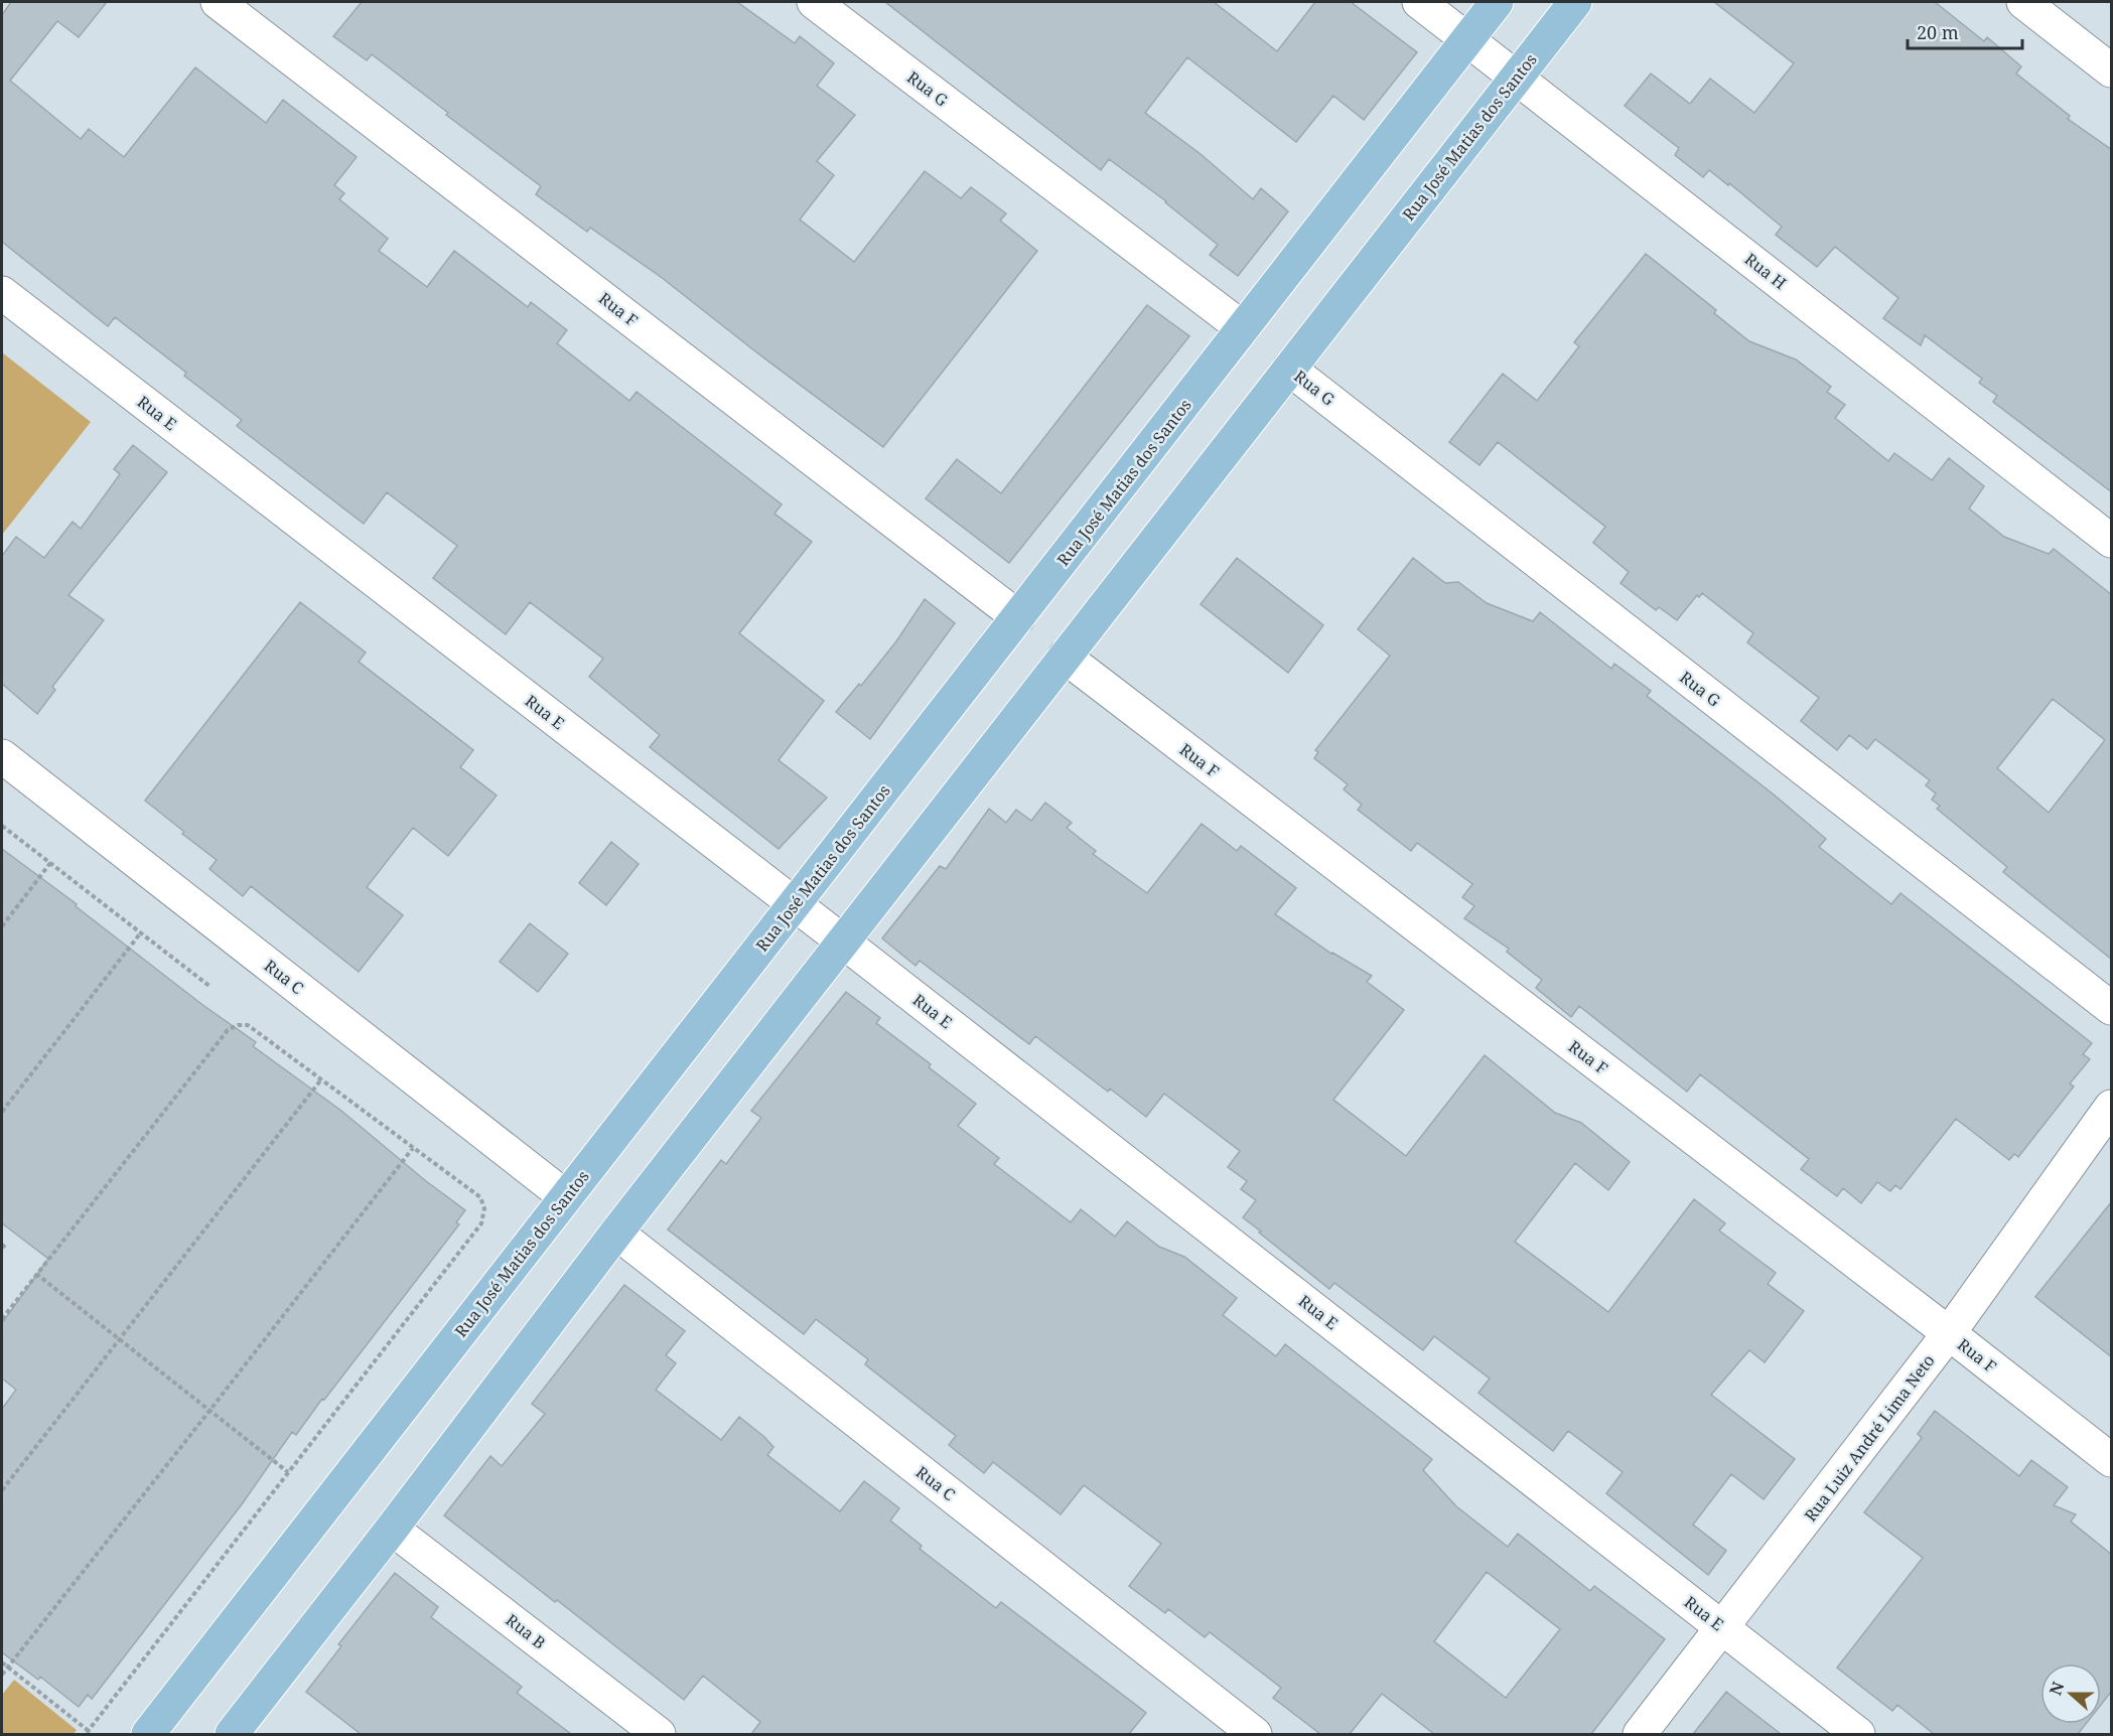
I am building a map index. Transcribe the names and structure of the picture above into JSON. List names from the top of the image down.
{
  "streets": {
    "main road": ["Rua José Matias dos Santos"],
    "street": [
      "Rua G",
      "Rua H",
      "Rua F",
      "Rua E",
      "Rua C",
      "Rua Luiz André Lima Neto",
      "Rua B"
    ]
  },
  "crossings": [
    ["Rua G", "Rua José Matias dos Santos"],
    ["Rua José Matias dos Santos", "Rua H"],
    ["Rua José Matias dos Santos", "Rua F"],
    ["Rua José Matias dos Santos", "Rua E"],
    ["Rua José Matias dos Santos", "Rua C"],
    ["Rua José Matias dos Santos", "Rua B"],
    ["Rua F", "Rua Luiz André Lima Neto"],
    ["Rua E", "Rua Luiz André Lima Neto"]
  ],
  "scale_bar": "20 m",
  "north": "left"
}
